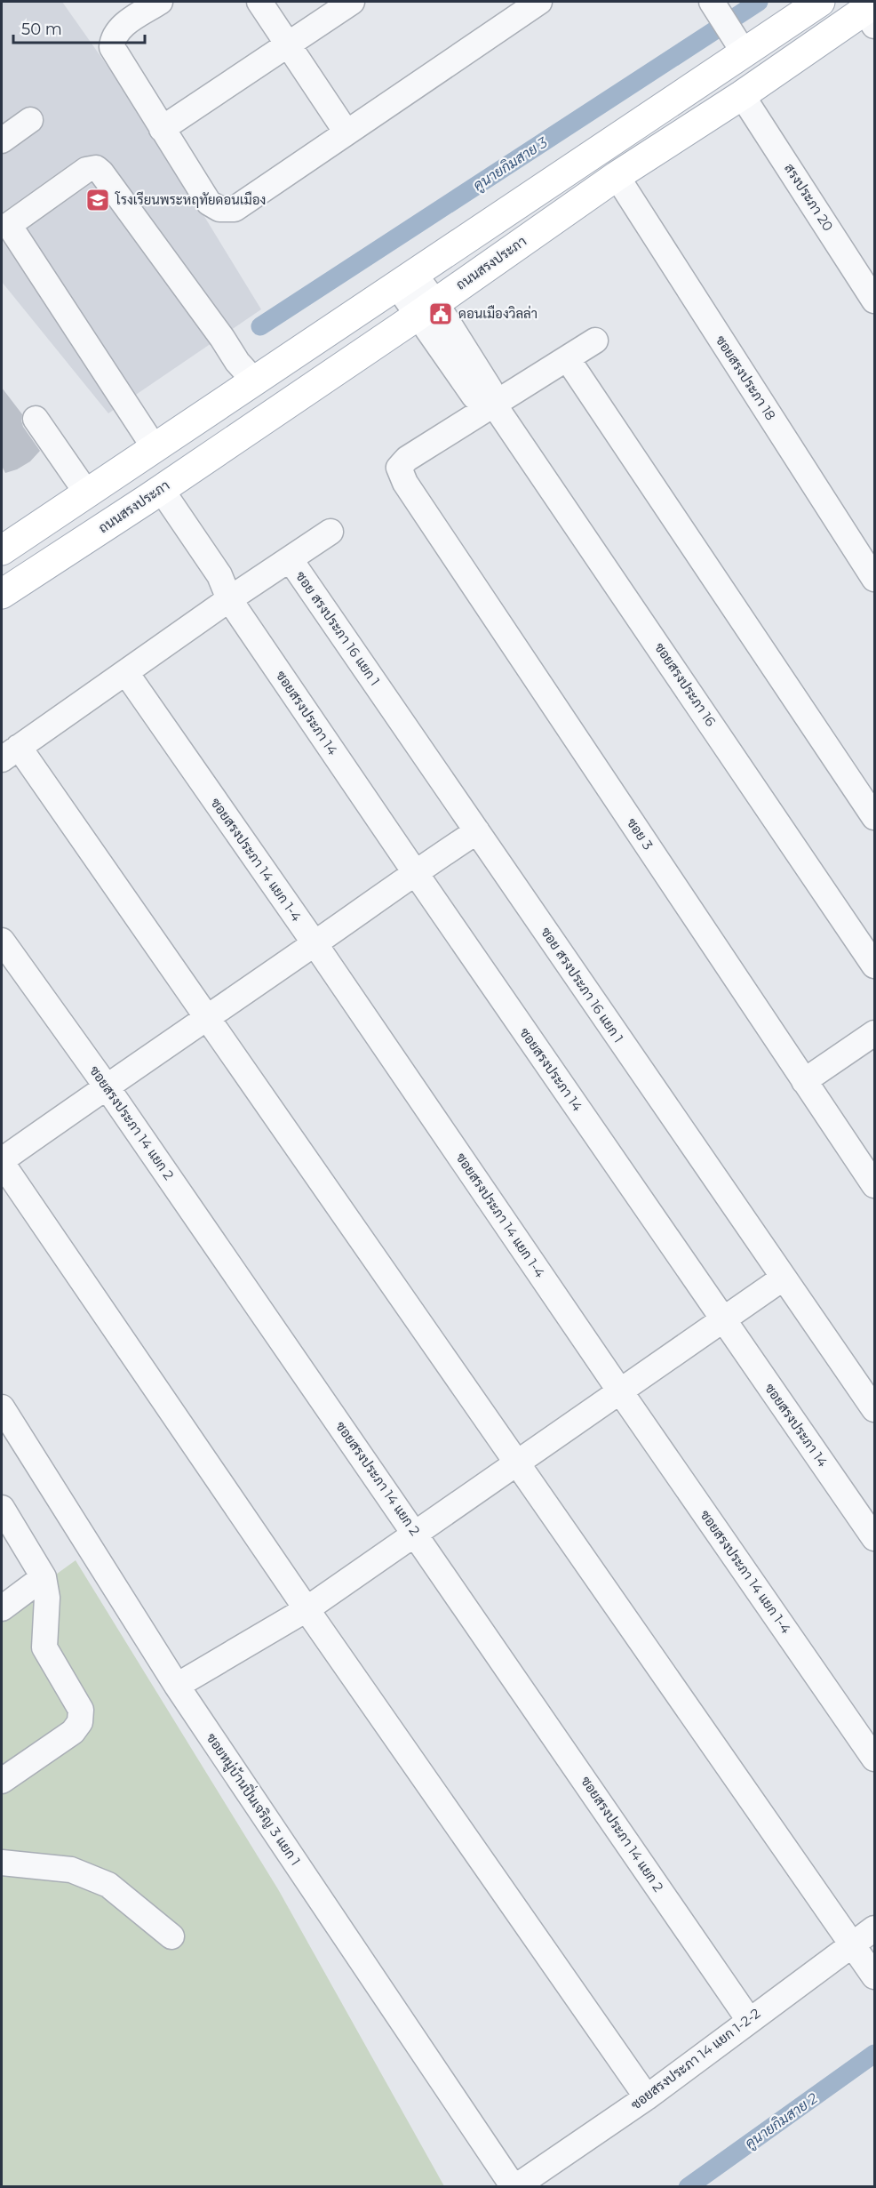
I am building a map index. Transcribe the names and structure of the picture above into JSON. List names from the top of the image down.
{
  "streets": {
    "main road": ["ถนนสรงประภา"],
    "street": [
      "สรงประภา 20",
      "ซอยสรงประภา 18",
      "ซอย สรงประภา 16 แยก 1",
      "ซอยสรงประภา 16",
      "ซอยสรงประภา 14",
      "ซอย 3",
      "ซอยสรงประภา 14 แยก 1-4",
      "ซอยสรงประภา 14 แยก 2",
      "ซอยหมู่บ้านปิ่นเจริญ 3 แยก 1",
      "ซอยสรงประภา 14 แยก 1-2-2"
    ]
  },
  "crossings": [
    ["สรงประภา 20", "ถนนสรงประภา"],
    ["ถนนสรงประภา", "ซอยสรงประภา 18"],
    ["ถนนสรงประภา", "ซอยสรงประภา 16"],
    ["ถนนสรงประภา", "ซอยสรงประภา 14"],
    ["ซอยสรงประภา 16", "ซอย 3"],
    ["ซอยสรงประภา 14 แยก 2", "ซอยสรงประภา 14 แยก 1-2-2"],
    ["ซอยหมู่บ้านปิ่นเจริญ 3 แยก 1", "ซอยสรงประภา 14 แยก 1-2-2"]
  ],
  "water": ["คูนายกิมสาย 3", "คูนายกิมสาย 2"],
  "places": {
    "school or university": ["โรงเรียนพระหฤทัยดอนเมือง"],
    "public building": ["ดอนเมืองวิลล่า"]
  },
  "scale_bar": "50 m"
}
